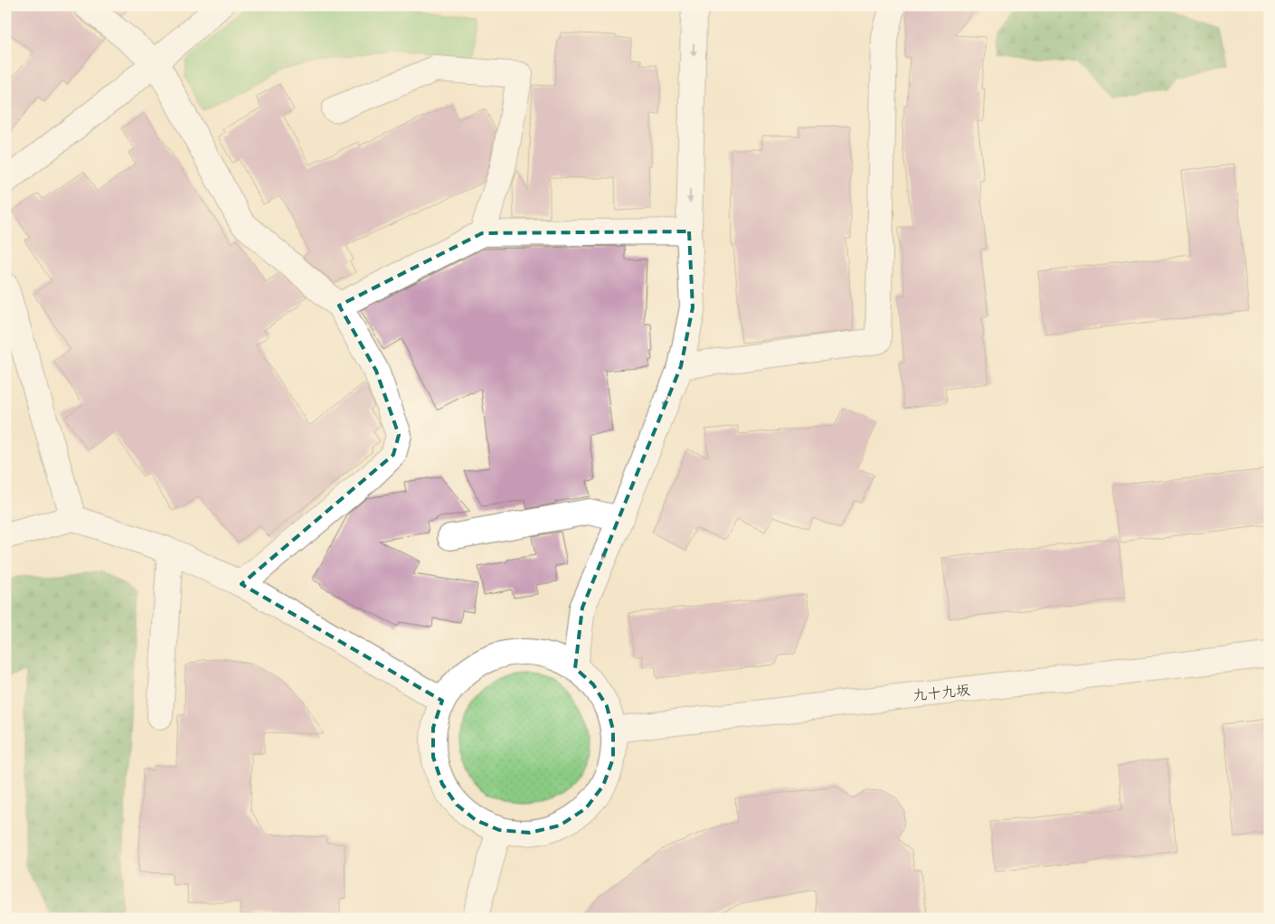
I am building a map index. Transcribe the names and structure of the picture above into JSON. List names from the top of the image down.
{
  "streets": {
    "street": ["九十九坂"]
  }
}
